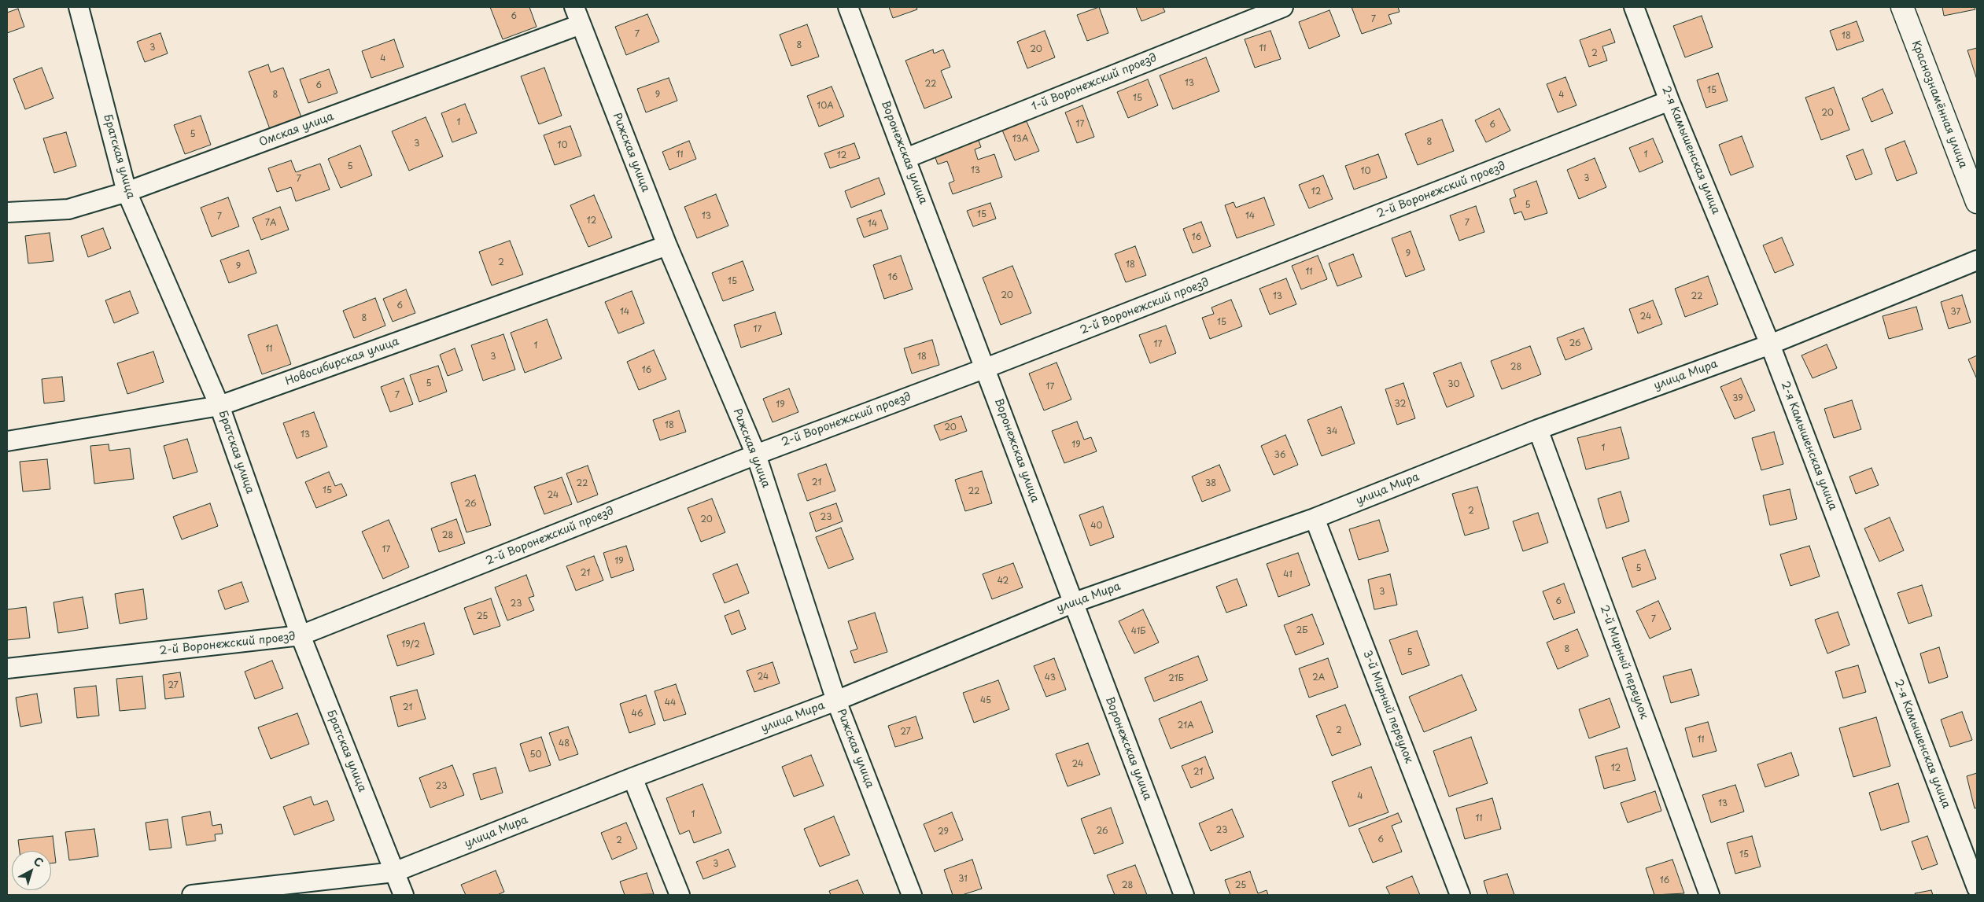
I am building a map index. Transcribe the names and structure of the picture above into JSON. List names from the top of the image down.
{
  "streets": {
    "street": [
      "1-й Воронежский проезд",
      "Краснознамённая улица",
      "Омская улица",
      "2-я Камышенская улица",
      "Рижская улица",
      "Воронежская улица",
      "Братская улица",
      "2-й Воронежский проезд",
      "Новосибирская улица",
      "улица Мира",
      "2-й Мирный переулок",
      "3-й Мирный переулок"
    ]
  },
  "crossings": [
    ["1-й Воронежский проезд", "Воронежская улица"],
    ["Омская улица", "Рижская улица"],
    ["Омская улица", "Братская улица"],
    ["2-я Камышенская улица", "2-й Воронежский проезд"],
    ["2-я Камышенская улица", "улица Мира"],
    ["Рижская улица", "2-й Воронежский проезд"],
    ["Рижская улица", "Новосибирская улица"],
    ["Рижская улица", "улица Мира"],
    ["Воронежская улица", "2-й Воронежский проезд"],
    ["Воронежская улица", "улица Мира"],
    ["Братская улица", "2-й Воронежский проезд"],
    ["Братская улица", "Новосибирская улица"],
    ["Братская улица", "улица Мира"],
    ["улица Мира", "2-й Мирный переулок"],
    ["улица Мира", "3-й Мирный переулок"]
  ],
  "house_numbers": [
    "6",
    "7",
    "7",
    "18",
    "8",
    "3",
    "11",
    "20",
    "2",
    "4",
    "13",
    "22",
    "6",
    "15",
    "8",
    "9",
    "4",
    "15",
    "10А",
    "20",
    "1",
    "17",
    "6",
    "5",
    "13А",
    "8",
    "3",
    "10",
    "11",
    "1",
    "12",
    "5",
    "13",
    "10",
    "3",
    "7",
    "12",
    "5",
    "15",
    "13",
    "14",
    "7",
    "12",
    "7А",
    "7",
    "14",
    "16",
    "9",
    "2",
    "18",
    "9",
    "11",
    "16",
    "15",
    "20",
    "13",
    "22",
    "6",
    "14",
    "37",
    "24",
    "8",
    "15",
    "17",
    "26",
    "17",
    "1",
    "11",
    "3",
    "18",
    "28",
    "16",
    "5",
    "30",
    "17",
    "7",
    "39",
    "32",
    "19",
    "18",
    "20",
    "34",
    "13",
    "19",
    "1",
    "36",
    "21",
    "22",
    "38",
    "15",
    "22",
    "24",
    "26",
    "2",
    "23",
    "20",
    "40",
    "28",
    "17",
    "19",
    "5",
    "21",
    "41",
    "42",
    "3",
    "6",
    "23",
    "25",
    "7",
    "2Б",
    "41Б",
    "19/2",
    "8",
    "5",
    "24",
    "43",
    "2А",
    "21Б",
    "27",
    "45",
    "44",
    "21",
    "46",
    "21А",
    "2",
    "27",
    "11",
    "48",
    "50",
    "24",
    "12",
    "21",
    "23",
    "4",
    "13",
    "1",
    "11",
    "23",
    "26",
    "29",
    "6",
    "2",
    "15",
    "3",
    "31",
    "16",
    "28",
    "25"
  ],
  "north": "top right"
}
